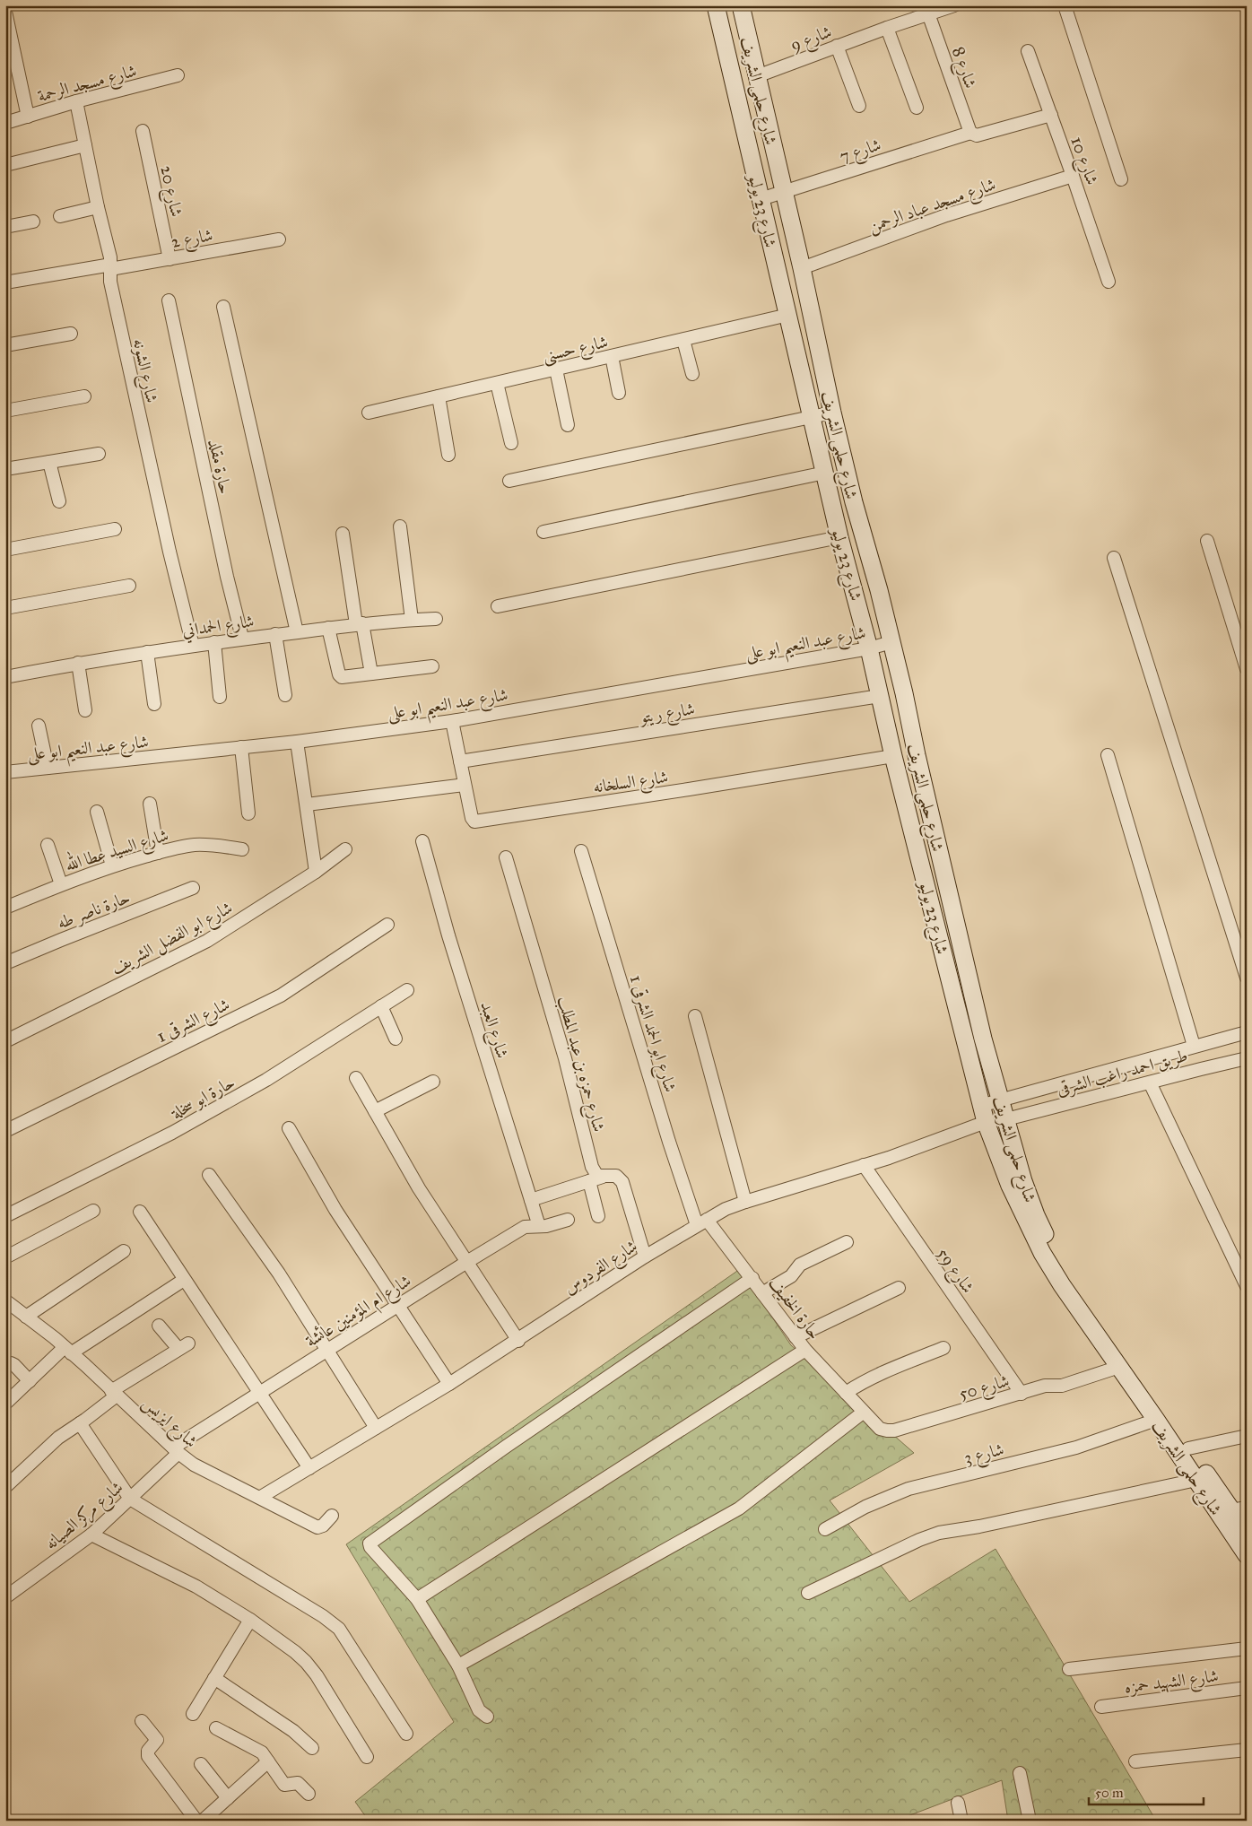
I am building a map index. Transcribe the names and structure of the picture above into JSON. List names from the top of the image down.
{
  "streets": {
    "street": [
      "شارع 9",
      "شارع 8",
      "شارع مسجد الرحمة",
      "شارع حلمى الشريف",
      "شارع 7",
      "شارع 10",
      "شارع 20",
      "شارع مسجد عباد الرحمن",
      "شارع 23 يوليو",
      "شارع 2",
      "شارع حسنى",
      "شارع الشونه",
      "حارة مقلد",
      "شارع الحمداني",
      "شارع عبد النعيم ابو على",
      "شارع ريتو",
      "شارع السلخانه",
      "شارع السيد عطا الله",
      "حارة ناصر طه",
      "شارع ابو الفضل الشريف",
      "شارع الشرقى 1",
      "شارع العبد",
      "شارع ابو الحمد الشرقى 1",
      "شارع حمزه بن عبد المطلب",
      "طريق احمد راغب الشرقى",
      "حارة ابو سخلة",
      "شارع الفردوس",
      "شارع 59",
      "حارة الخفيف",
      "شارع ام المؤمنين عائشة",
      "شارع 50",
      "شارع ايزيس",
      "شارع 3",
      "شارع مركز الصيانه",
      "شارع الشهيد حمزه"
    ]
  },
  "crossings": [
    ["شارع 9", "شارع 8"],
    ["شارع 9", "شارع حلمى الشريف"],
    ["شارع 8", "شارع 7"],
    ["شارع مسجد الرحمة", "شارع الشونه"],
    ["شارع حلمى الشريف", "شارع 7"],
    ["شارع حلمى الشريف", "شارع مسجد عباد الرحمن"],
    ["شارع حلمى الشريف", "شارع 23 يوليو"],
    ["شارع حلمى الشريف", "شارع عبد النعيم ابو على"],
    ["شارع حلمى الشريف", "طريق احمد راغب الشرقى"],
    ["شارع حلمى الشريف", "شارع الفردوس"],
    ["شارع حلمى الشريف", "شارع 50"],
    ["شارع حلمى الشريف", "شارع 3"],
    ["شارع 7", "شارع 10"],
    ["شارع 7", "شارع 23 يوليو"],
    ["شارع 10", "شارع مسجد عباد الرحمن"],
    ["شارع 20", "شارع 2"],
    ["شارع 23 يوليو", "شارع حسنى"],
    ["شارع 23 يوليو", "شارع عبد النعيم ابو على"],
    ["شارع 23 يوليو", "شارع ريتو"],
    ["شارع 23 يوليو", "شارع السلخانه"],
    ["شارع 23 يوليو", "شارع الفردوس"],
    ["شارع 2", "شارع الشونه"],
    ["شارع الشونه", "شارع الحمداني"],
    ["حارة مقلد", "شارع الحمداني"],
    ["شارع عبد النعيم ابو على", "شارع السلخانه"],
    ["شارع ريتو", "شارع السلخانه"],
    ["شارع العبد", "شارع ام المؤمنين عائشة"],
    ["شارع ابو الحمد الشرقى 1", "شارع الفردوس"],
    ["شارع ابو الحمد الشرقى 1", "حارة الخفيف"],
    ["شارع الفردوس", "شارع 59"],
    ["شارع الفردوس", "حارة الخفيف"],
    ["شارع الفردوس", "شارع ايزيس"],
    ["شارع 59", "شارع 50"],
    ["حارة الخفيف", "شارع 50"],
    ["شارع ام المؤمنين عائشة", "شارع ايزيس"],
    ["شارع ام المؤمنين عائشة", "شارع مركز الصيانه"],
    ["شارع ايزيس", "شارع مركز الصيانه"]
  ],
  "scale_bar": "50 m"
}
